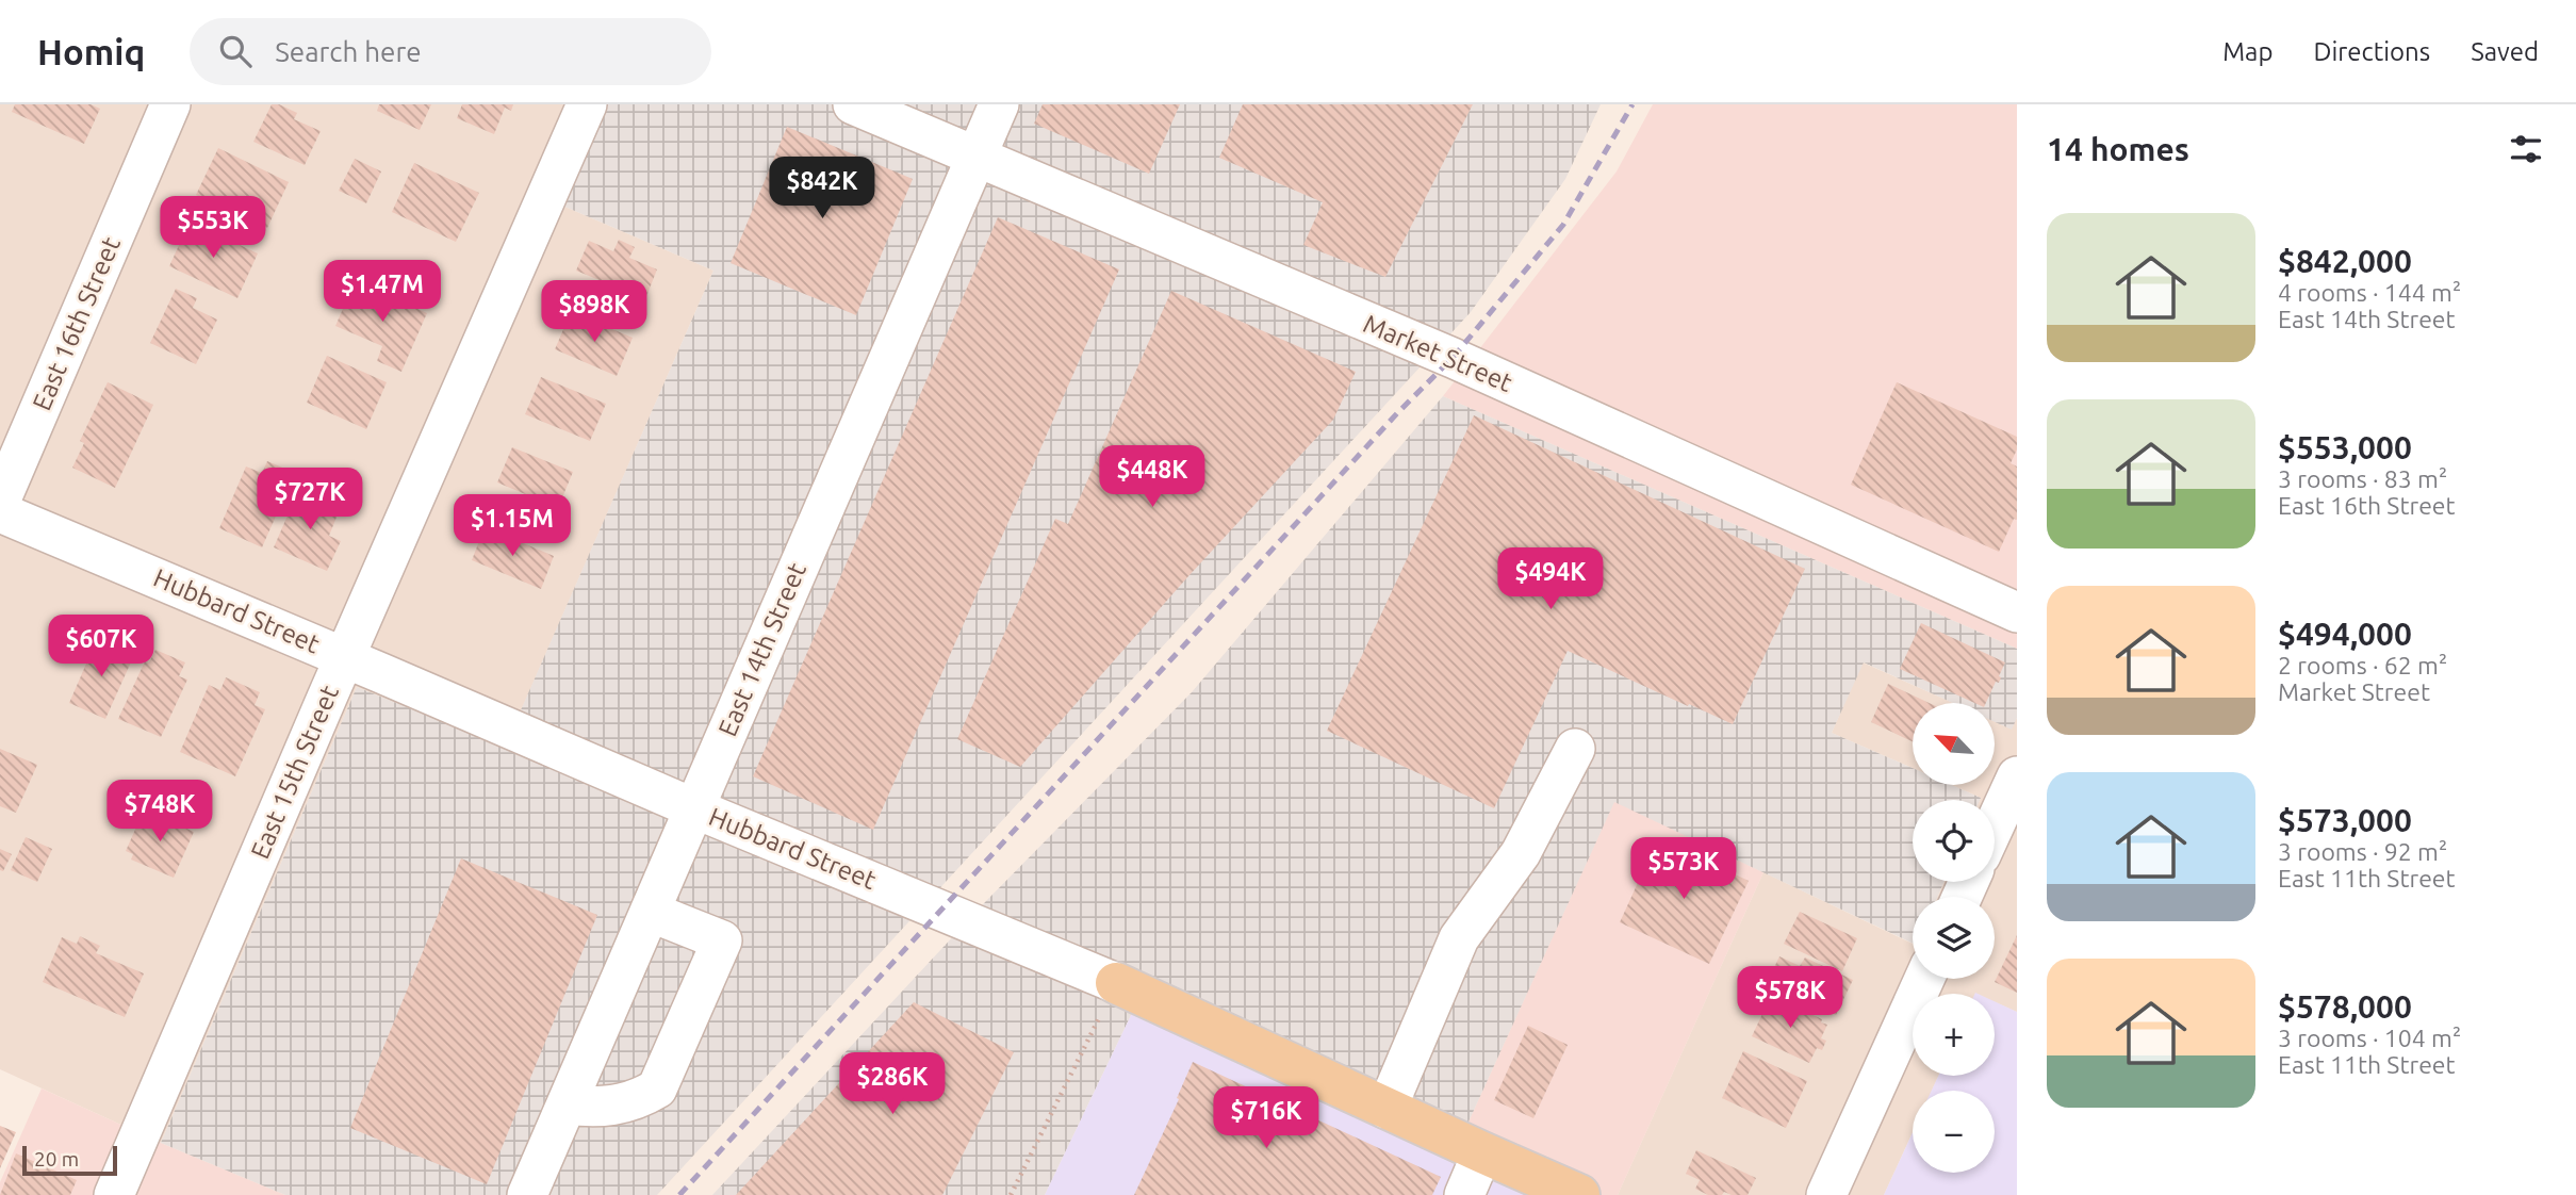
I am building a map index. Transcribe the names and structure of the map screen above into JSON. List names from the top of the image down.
{
  "streets": {
    "main road": ["Hubbard Street"],
    "street": [
      "East 16th Street",
      "Market Street",
      "East 14th Street",
      "East 15th Street"
    ]
  },
  "crossings": [
    ["Market Street", "East 14th Street"],
    ["Hubbard Street", "East 14th Street"],
    ["Hubbard Street", "East 15th Street"]
  ],
  "scale_bar": "20 m",
  "north": "top left",
  "page": {
    "header": "Homiq",
    "search": "Search here",
    "nav": ["Map", "Directions", "Saved"],
    "heading": "14 homes",
    "price": [
      "$842K",
      "$553K",
      "$1.47M",
      "$898K",
      "$448K",
      "$727K",
      "$1.15M",
      "$494K",
      "$607K",
      "$748K",
      "$573K",
      "$578K",
      "$286K",
      "$716K"
    ],
    "list": [
      {
        "name": "$842,000",
        "note": "4 rooms · 144 m² · East 14th Street"
      },
      {
        "name": "$553,000",
        "note": "3 rooms · 83 m² · East 16th Street"
      },
      {
        "name": "$494,000",
        "note": "2 rooms · 62 m² · Market Street"
      },
      {
        "name": "$573,000",
        "note": "3 rooms · 92 m² · East 11th Street"
      },
      {
        "name": "$578,000",
        "note": "3 rooms · 104 m² · East 11th Street"
      }
    ],
    "map_buttons": ["+", "−"],
    "scale": "20 m"
  }
}
